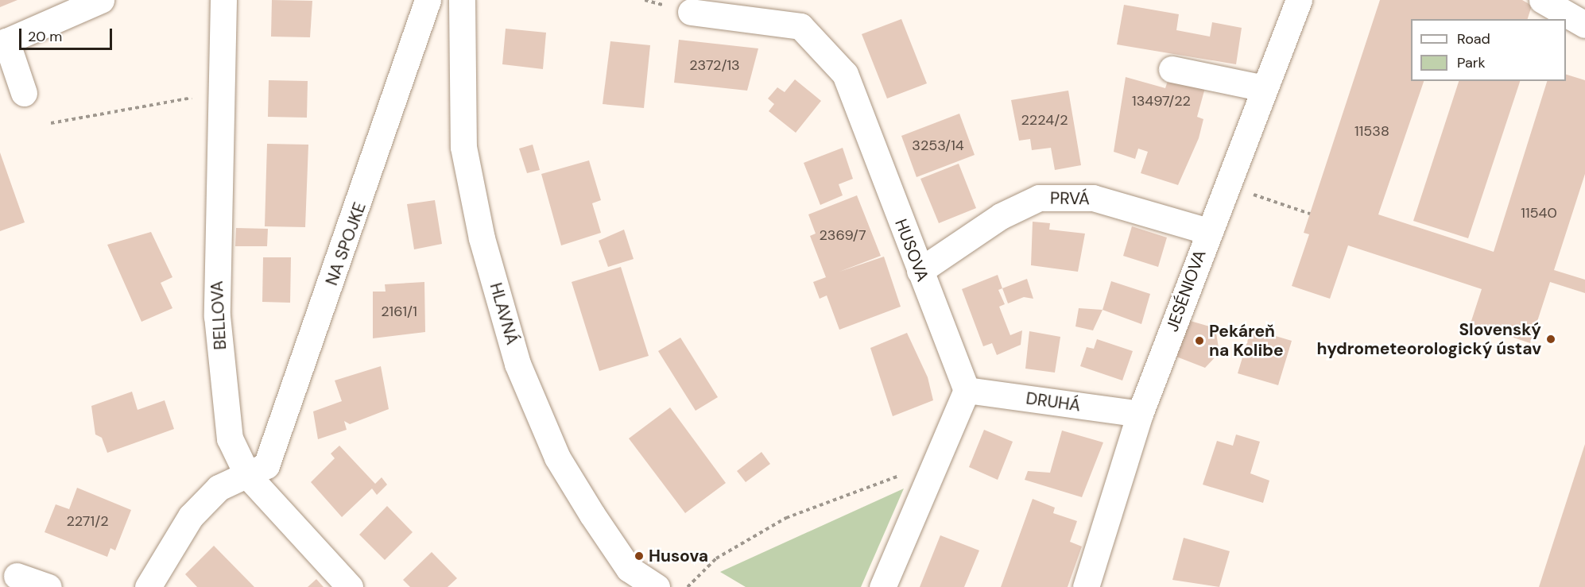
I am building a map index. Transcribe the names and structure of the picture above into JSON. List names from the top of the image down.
{
  "streets": {
    "street": [
      "PRVÁ",
      "NA SPOJKE",
      "HUSOVA",
      "JESÉNIOVA",
      "HLAVNÁ",
      "BELLOVA",
      "DRUHÁ"
    ]
  },
  "crossings": [
    ["PRVÁ", "HUSOVA"],
    ["PRVÁ", "JESÉNIOVA"],
    ["NA SPOJKE", "BELLOVA"],
    ["HUSOVA", "DRUHÁ"],
    ["JESÉNIOVA", "DRUHÁ"]
  ],
  "places": ["Slovenský hydrometeorologický ústav", "Pekáreň na Kolibe", "Husova"],
  "house_numbers": [
    "2372/13",
    "13497/22",
    "2224/2",
    "11538",
    "3253/14",
    "11540",
    "2369/7",
    "2161/1",
    "2271/2"
  ],
  "legend": ["Road", "Park"],
  "scale_bar": "20 m"
}
